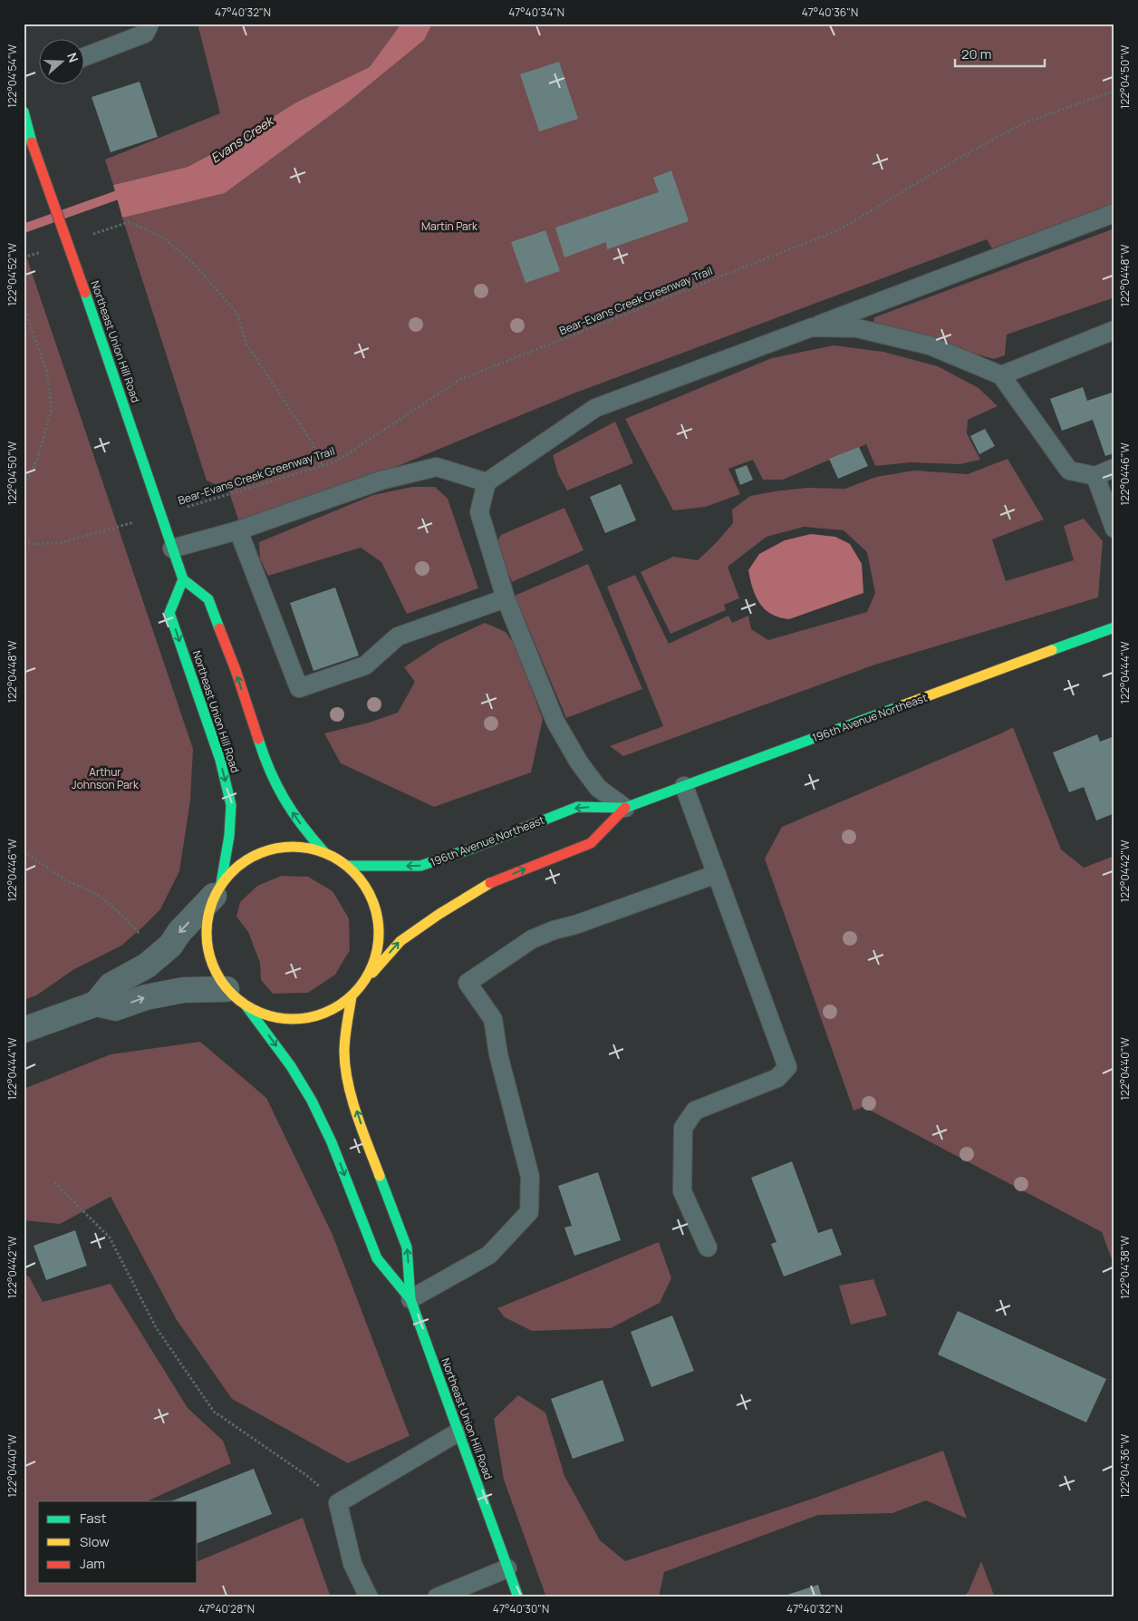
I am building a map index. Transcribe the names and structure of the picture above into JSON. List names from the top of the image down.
{
  "streets": {
    "street": ["Northeast Union Hill Road", "196th Avenue Northeast"],
    "path": ["Bear-Evans Creek Greenway Trail"]
  },
  "crossings": [
    ["Bear-Evans Creek Greenway Trail", "Northeast Union Hill Road"],
    ["Northeast Union Hill Road", "196th Avenue Northeast"]
  ],
  "water": ["Evans Creek"],
  "parks": ["Martin Park", "Arthur Johnson Park"],
  "legend": ["Fast", "Slow", "Jam"],
  "scale_bar": "20 m",
  "north": "right",
  "coordinates": [
    "47°40'32\"N",
    "47°40'34\"N",
    "47°40'36\"N",
    "122°04'54\"W",
    "122°04'50\"W",
    "122°04'52\"W",
    "122°04'48\"W",
    "122°04'46\"W",
    "122°04'44\"W",
    "122°04'42\"W",
    "122°04'40\"W",
    "122°04'38\"W",
    "122°04'36\"W",
    "47°40'28\"N",
    "47°40'30\"N"
  ]
}
